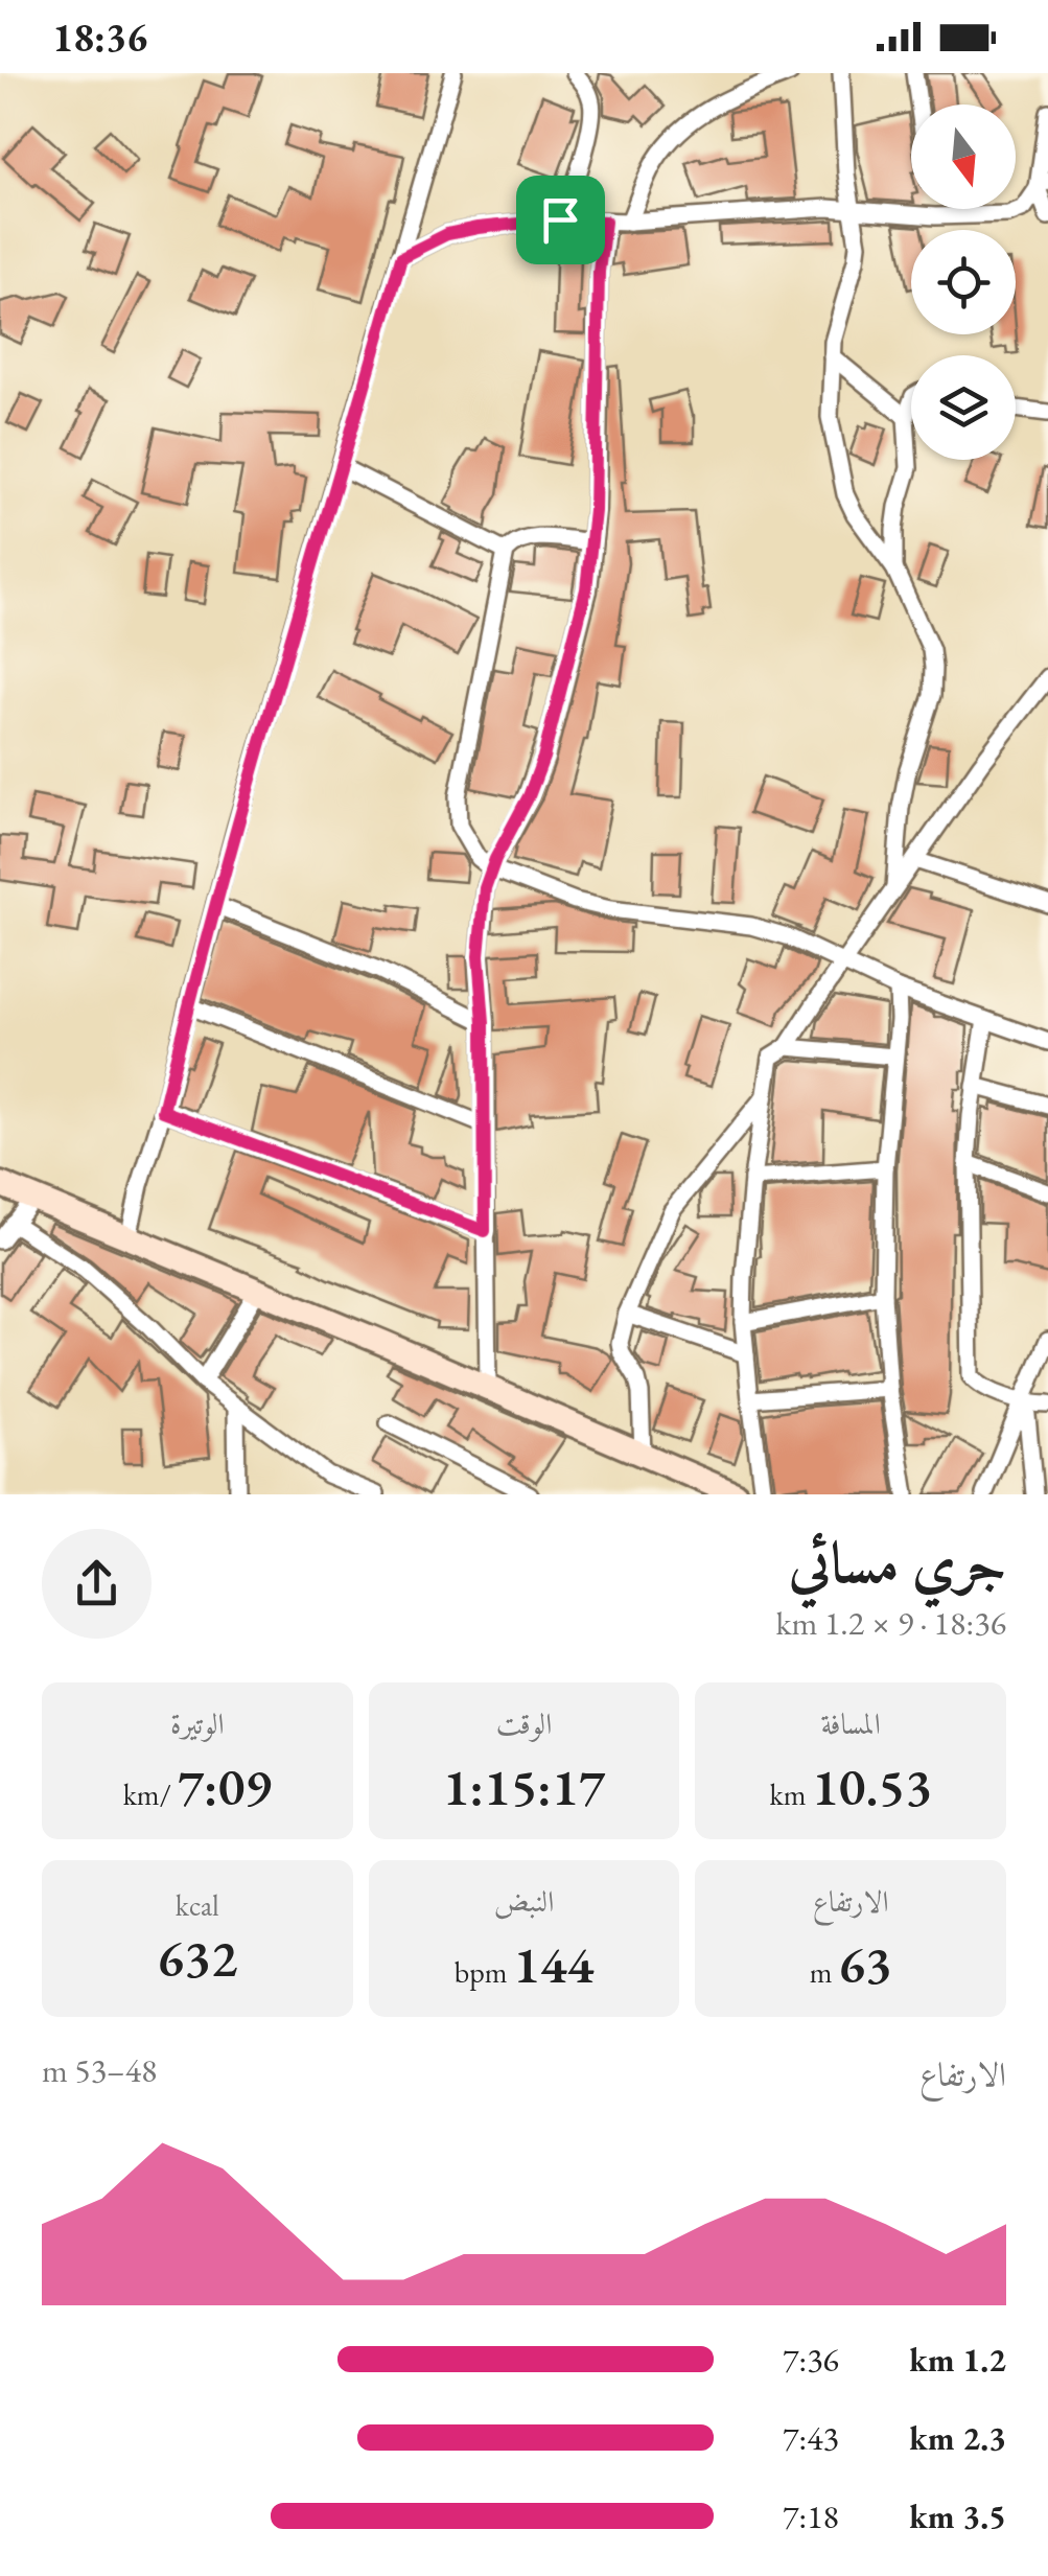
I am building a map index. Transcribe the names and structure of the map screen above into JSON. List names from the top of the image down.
{
  "north": "bottom",
  "page": {
    "status": "18:36",
    "heading": ["جري مسائي", "18:36 · 9 × 1.2 km"],
    "stats": [
      ["المسافة", "10.53 km"],
      ["الوقت", "1:15:17"],
      ["الوتيرة", "7:09 /km"],
      ["الارتفاع", "63 m"],
      ["النبض", "144 bpm"],
      ["kcal", "632"]
    ],
    "chart": ["الارتفاع", "48–53 m"],
    "list": [
      {
        "name": "1.2 km",
        "note": "7:36"
      },
      {
        "name": "2.3 km",
        "note": "7:43"
      },
      {
        "name": "3.5 km",
        "note": "7:18"
      }
    ]
  }
}
